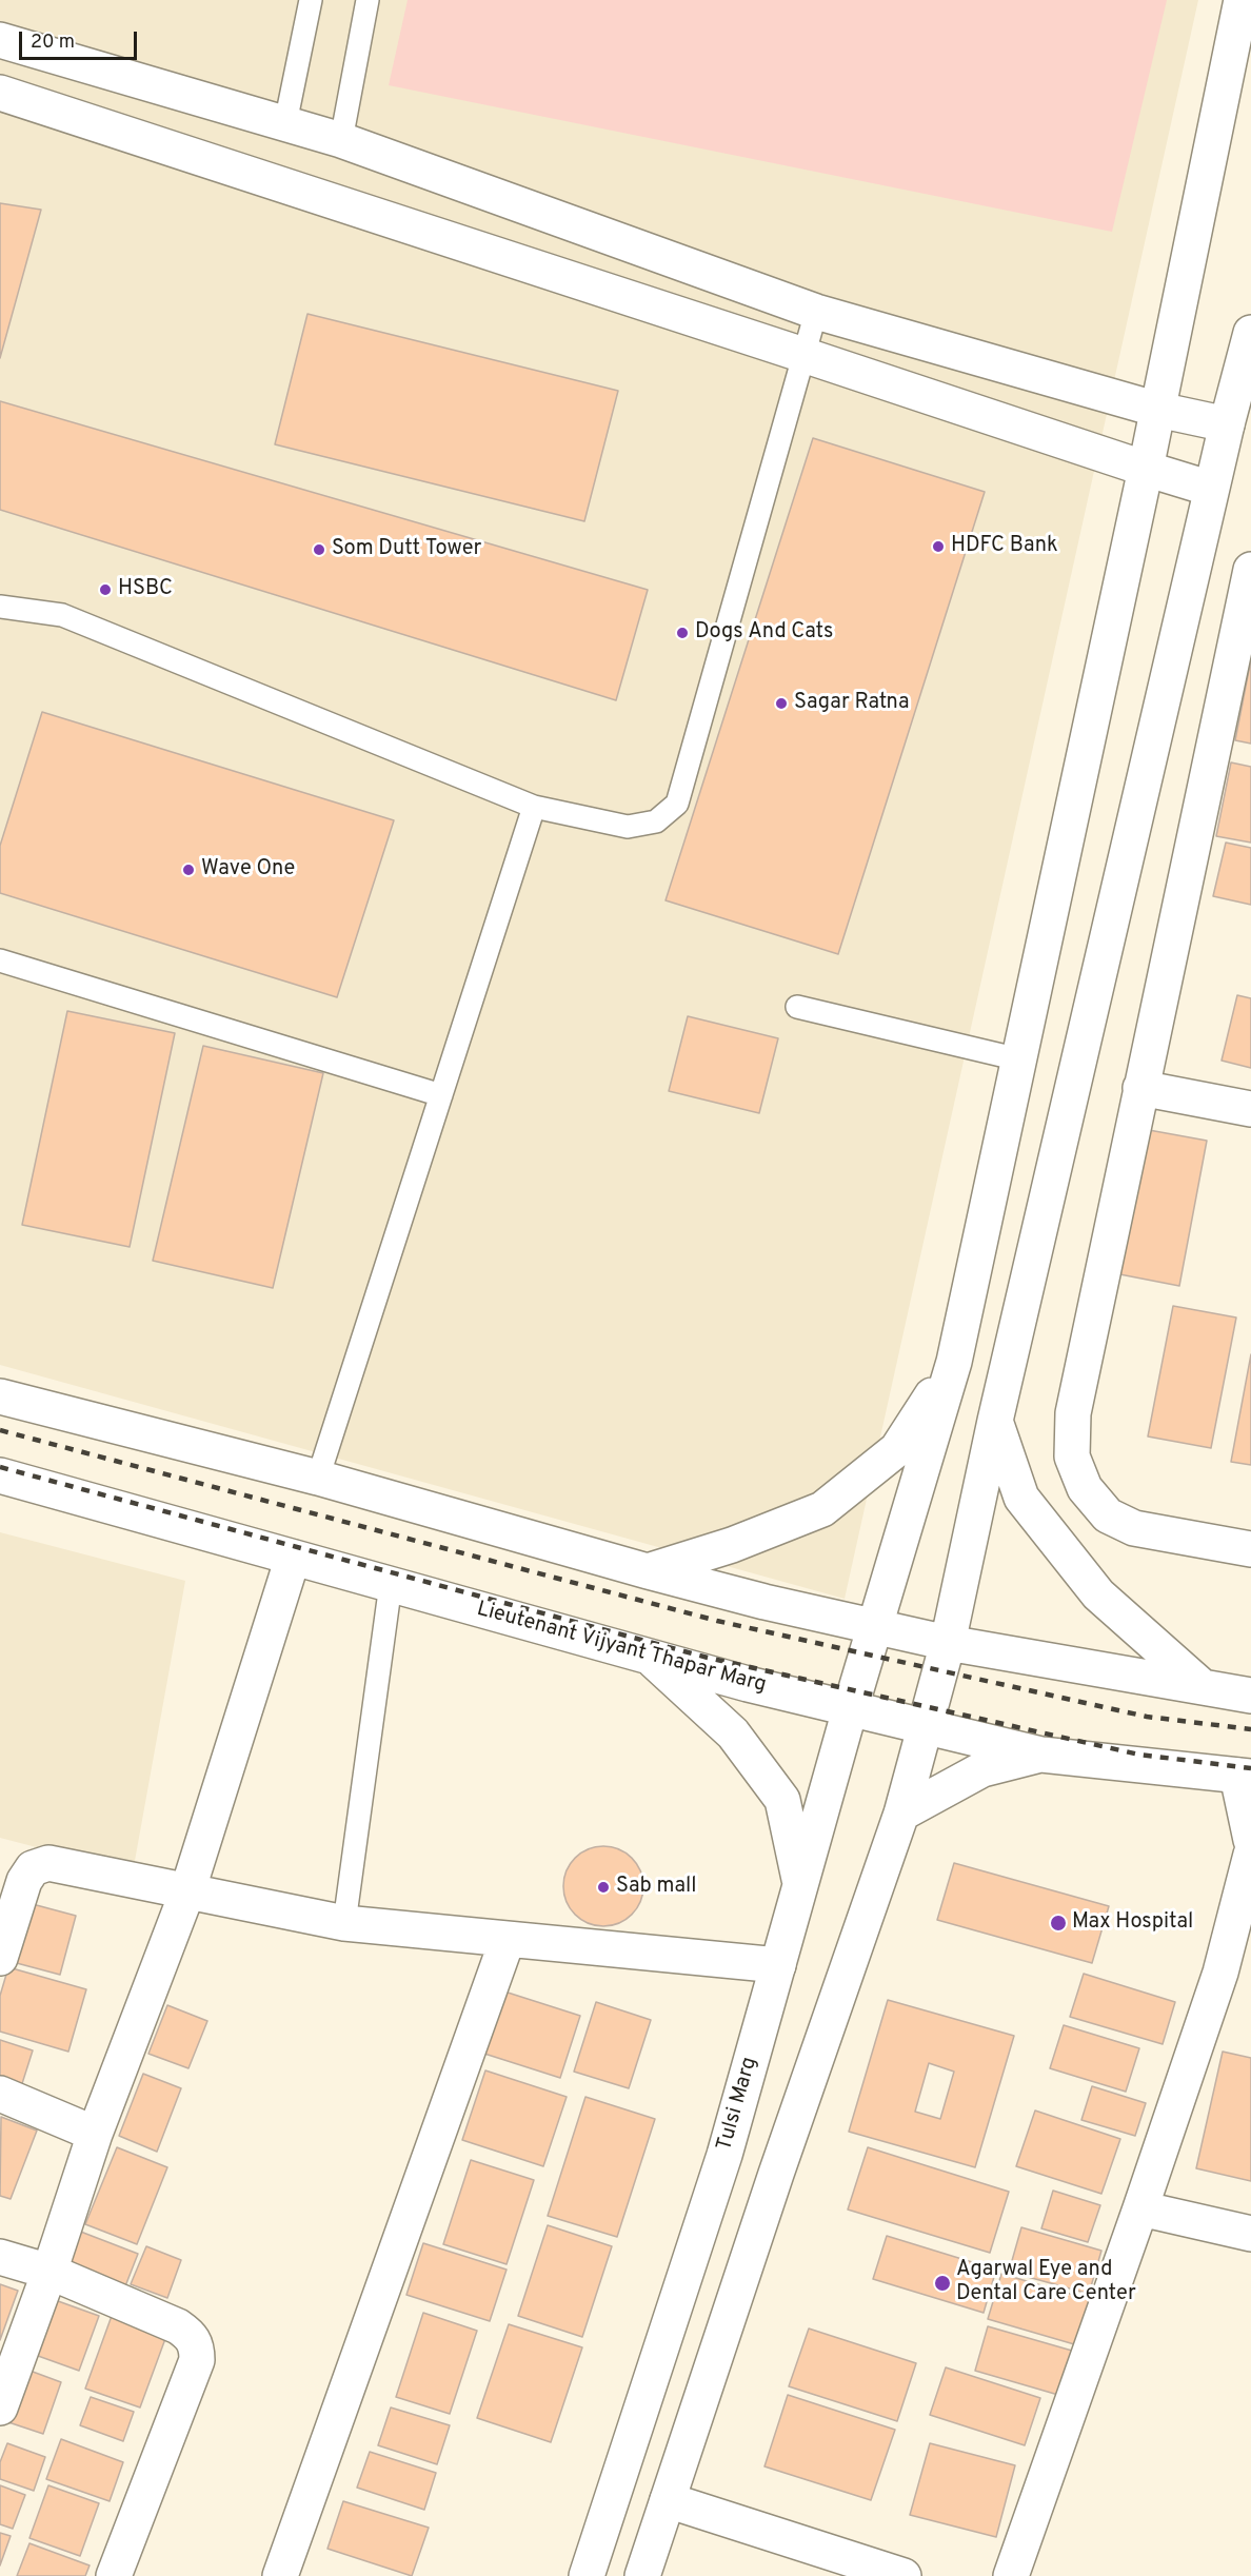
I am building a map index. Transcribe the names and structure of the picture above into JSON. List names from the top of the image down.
{
  "streets": {
    "street": ["Lieutenant Vijyant Thapar Marg", "Tulsi Marg"]
  },
  "crossings": [
    ["Lieutenant Vijyant Thapar Marg", "Tulsi Marg"]
  ],
  "places": [
    "HDFC Bank",
    "Som Dutt Tower",
    "HSBC",
    "Dogs And Cats",
    "Sagar Ratna",
    "Wave One",
    "Sab mall",
    "Max Hospital",
    "Agarwal Eye and Dental Care Center"
  ],
  "scale_bar": "20 m"
}
